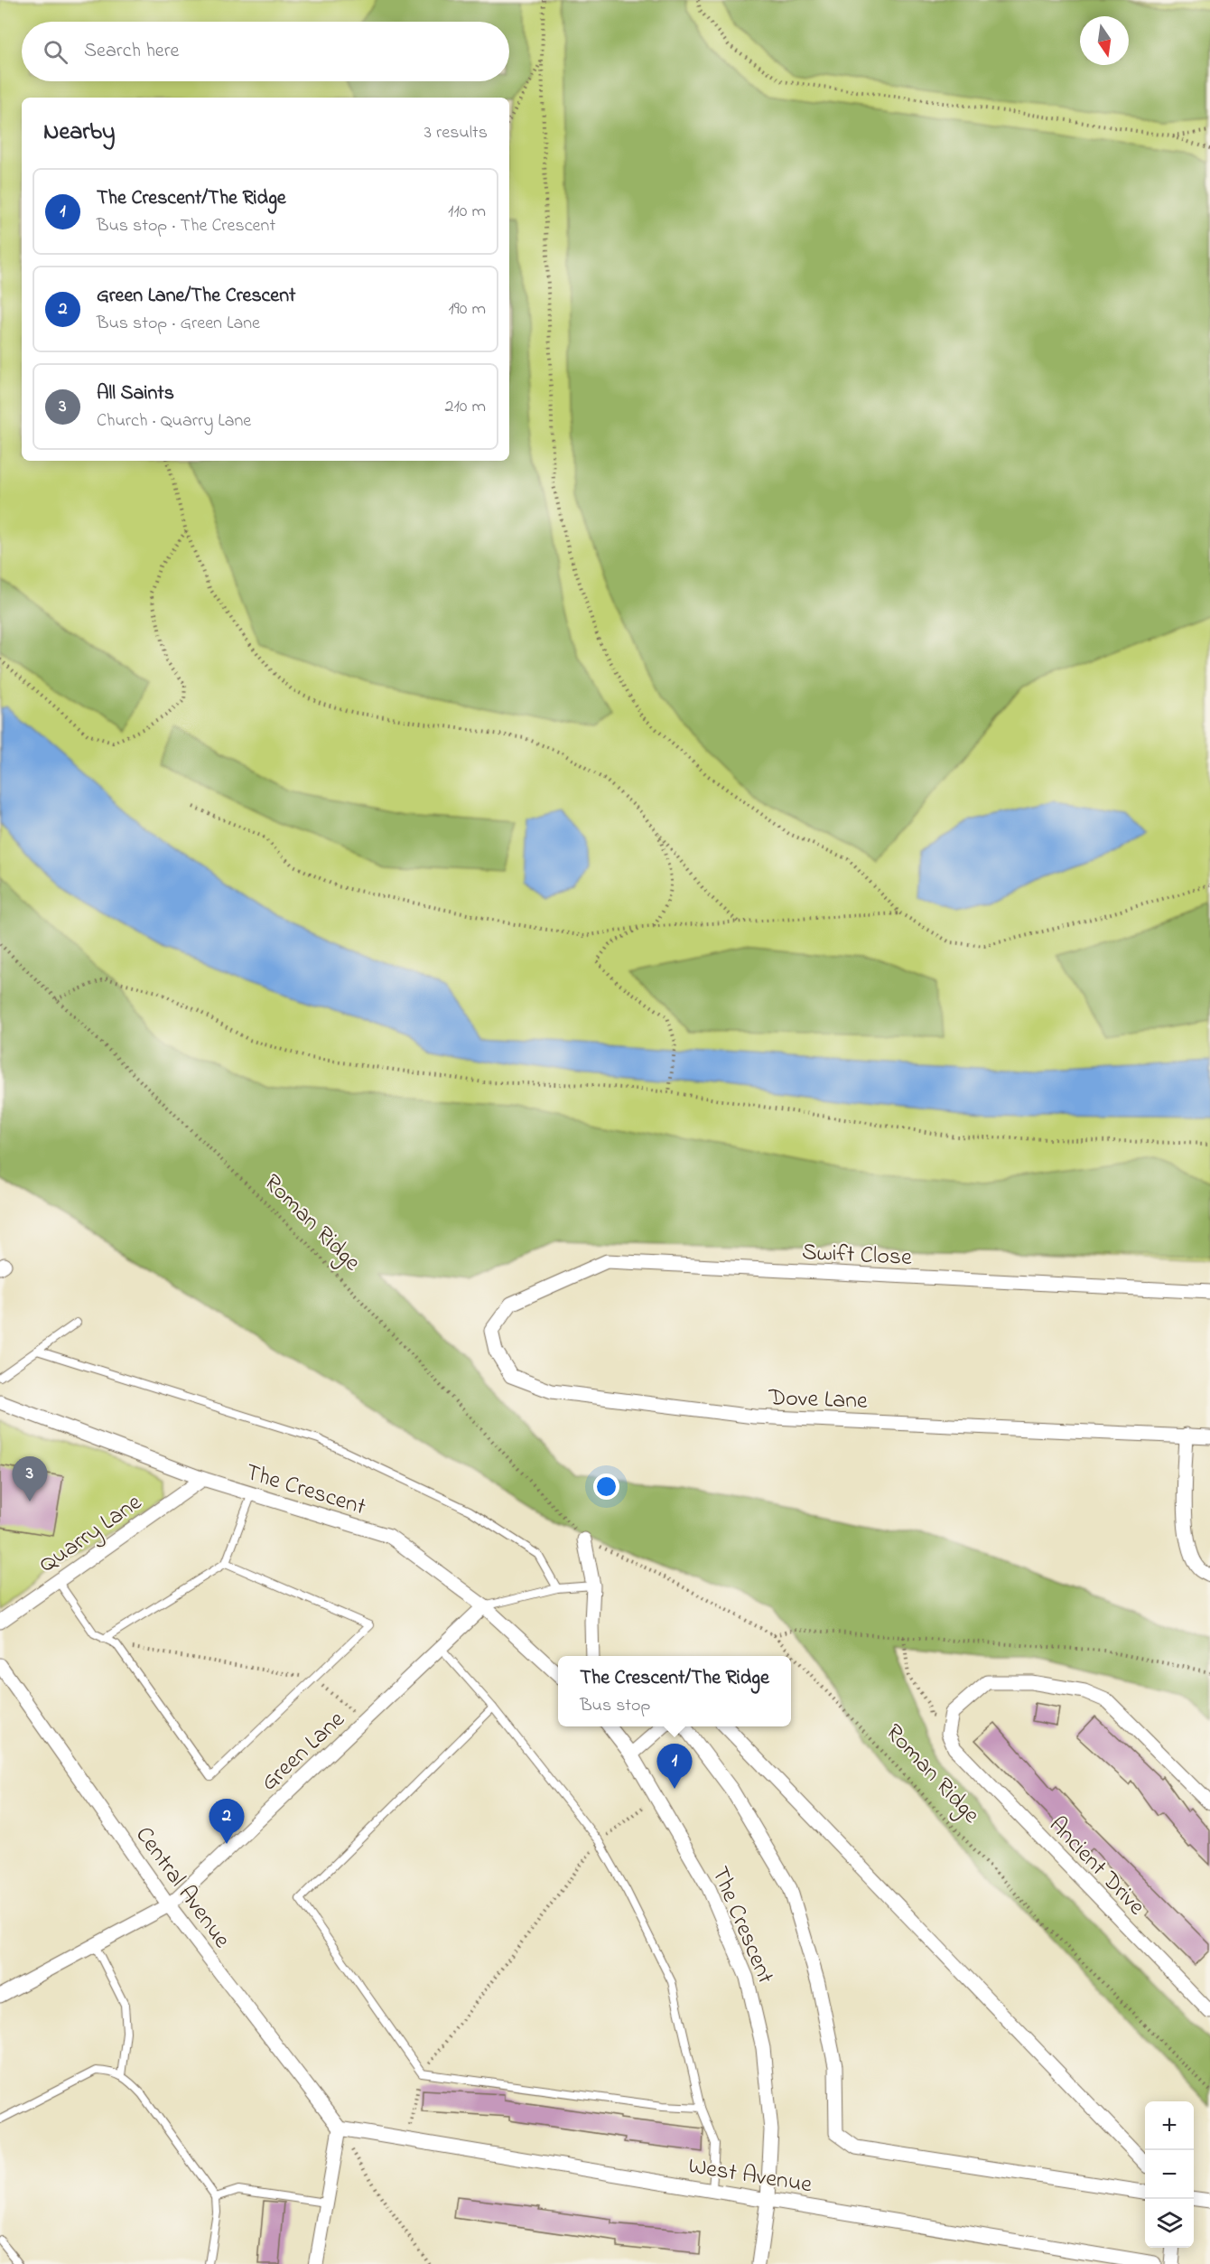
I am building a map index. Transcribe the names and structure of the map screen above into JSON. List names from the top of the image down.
{
  "streets": {
    "street": [
      "Swift Close",
      "Dove Lane",
      "The Crescent",
      "Quarry Lane",
      "Green Lane",
      "Ancient Drive",
      "Central Avenue",
      "West Avenue"
    ],
    "path": ["Roman Ridge"]
  },
  "crossings": [
    ["Swift Close", "Dove Lane"],
    ["The Crescent", "Quarry Lane"],
    ["The Crescent", "Green Lane"],
    ["The Crescent", "West Avenue"],
    ["Green Lane", "Central Avenue"],
    ["Central Avenue", "West Avenue"]
  ],
  "north": "bottom",
  "page": {
    "search": "Search here",
    "heading": ["Nearby", "3 results"],
    "list": [
      {
        "mark": "1",
        "name": "The Crescent/The Ridge",
        "note": "Bus stop · The Crescent",
        "value": "110 m"
      },
      {
        "mark": "2",
        "name": "Green Lane/The Crescent",
        "note": "Bus stop · Green Lane",
        "value": "190 m"
      },
      {
        "mark": "3",
        "name": "All Saints",
        "note": "Church · Quarry Lane",
        "value": "210 m"
      }
    ],
    "pins": ["3", "1", "2"],
    "popup": ["The Crescent/The Ridge", "Bus stop"],
    "map_buttons": ["+", "−"]
  }
}
